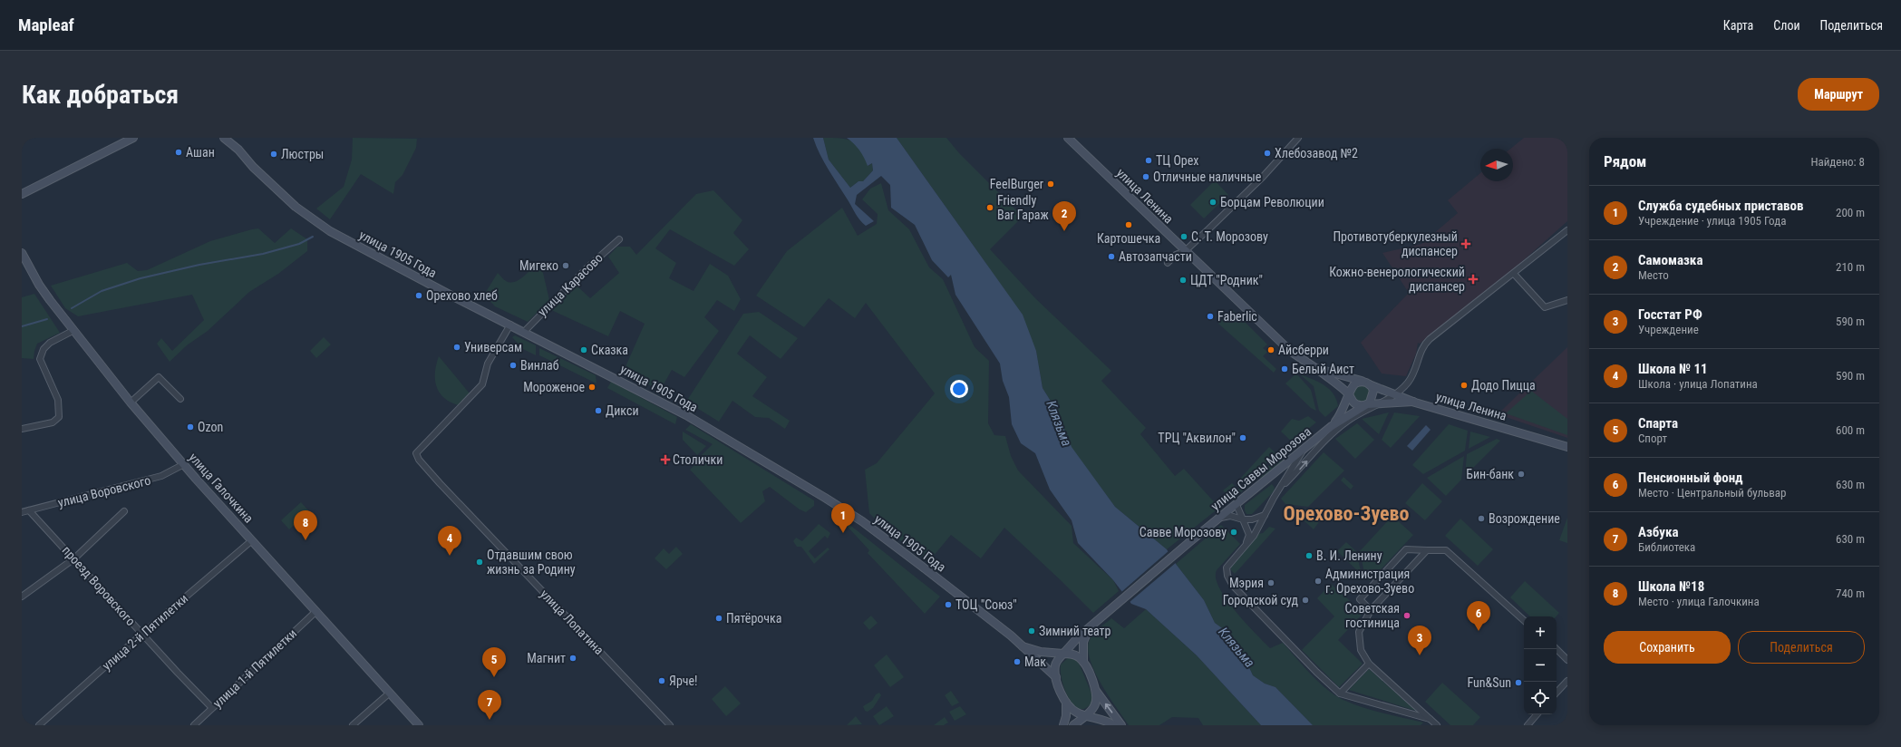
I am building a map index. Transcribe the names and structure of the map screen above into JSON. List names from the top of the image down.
{
  "streets": {
    "street": [
      "улица Ленина",
      "улица 1905 Года",
      "улица Карасово",
      "улица Саввы Морозова",
      "улица Галочкина",
      "улица Воровского",
      "проезд Воровского",
      "улица Лопатина",
      "улица 2-й Пятилетки",
      "улица 1-й Пятилетки"
    ]
  },
  "crossings": [
    ["улица Ленина", "улица Саввы Морозова"],
    ["улица 1905 Года", "улица Карасово"],
    ["улица 1905 Года", "улица Лопатина"],
    ["улица Галочкина", "улица Воровского"],
    ["улица Галочкина", "улица 2-й Пятилетки"],
    ["улица Галочкина", "улица 1-й Пятилетки"],
    ["улица Воровского", "проезд Воровского"],
    ["проезд Воровского", "улица 2-й Пятилетки"],
    ["проезд Воровского", "улица 1-й Пятилетки"]
  ],
  "districts": ["Орехово-Зуево"],
  "water": ["Клязьма"],
  "places": {
    "other": [
      "Ашан",
      "Хлебозавод №2",
      "Люстры",
      "ТЦ Орех",
      "Отличные наличные",
      "FeelBurger",
      "Борцам Революции",
      "Friendly Bar Гараж",
      "Картошечка",
      "С. Т. Морозову",
      "Автозапчасти",
      "Мигеко",
      "ЦДТ \"Родник\"",
      "Орехово хлеб",
      "Faberlic",
      "Универсам",
      "Сказка",
      "Айсберри",
      "Винлаб",
      "Белый Аист",
      "Додо Пицца",
      "Мороженое",
      "Дикси",
      "Ozon",
      "ТРЦ \"Аквилон\"",
      "Бин-банк",
      "Возрождение",
      "Савве Морозову",
      "В. И. Ленину",
      "Отдавшим свою жизнь за Родину",
      "Администрация г. Орехово-Зуево",
      "Мэрия",
      "Городской суд",
      "ТОЦ \"Союз\"",
      "Советская гостиница",
      "Пятёрочка",
      "Зимний театр",
      "Магнит",
      "Мак",
      "Ярче!",
      "Fun&Sun"
    ],
    "health": ["Противотуберкулезный диспансер", "Кожно-венерологический диспансер", "Столички"]
  },
  "north": "left",
  "page": {
    "header": "Mapleaf",
    "nav": ["Карта", "Слои", "Поделиться"],
    "buttons": [
      "Маршрут",
      ["Сохранить", "Поделиться"]
    ],
    "title": "Как добраться",
    "heading": ["Рядом", "Найдено: 8"],
    "list": [
      {
        "mark": "1",
        "name": "Служба судебных приставов",
        "note": "Учреждение · улица 1905 Года",
        "value": "200 m"
      },
      {
        "mark": "2",
        "name": "Самомазка",
        "note": "Место",
        "value": "210 m"
      },
      {
        "mark": "3",
        "name": "Госстат РФ",
        "note": "Учреждение",
        "value": "590 m"
      },
      {
        "mark": "4",
        "name": "Школа № 11",
        "note": "Школа · улица Лопатина",
        "value": "590 m"
      },
      {
        "mark": "5",
        "name": "Спарта",
        "note": "Спорт",
        "value": "600 m"
      },
      {
        "mark": "6",
        "name": "Пенсионный фонд",
        "note": "Место · Центральный бульвар",
        "value": "630 m"
      },
      {
        "mark": "7",
        "name": "Азбука",
        "note": "Библиотека",
        "value": "630 m"
      },
      {
        "mark": "8",
        "name": "Школа №18",
        "note": "Место · улица Галочкина",
        "value": "740 m"
      }
    ],
    "pins": [
      "2",
      "1",
      "8",
      "4",
      "6",
      "3",
      "5",
      "7"
    ],
    "map_buttons": ["+", "−"]
  }
}
